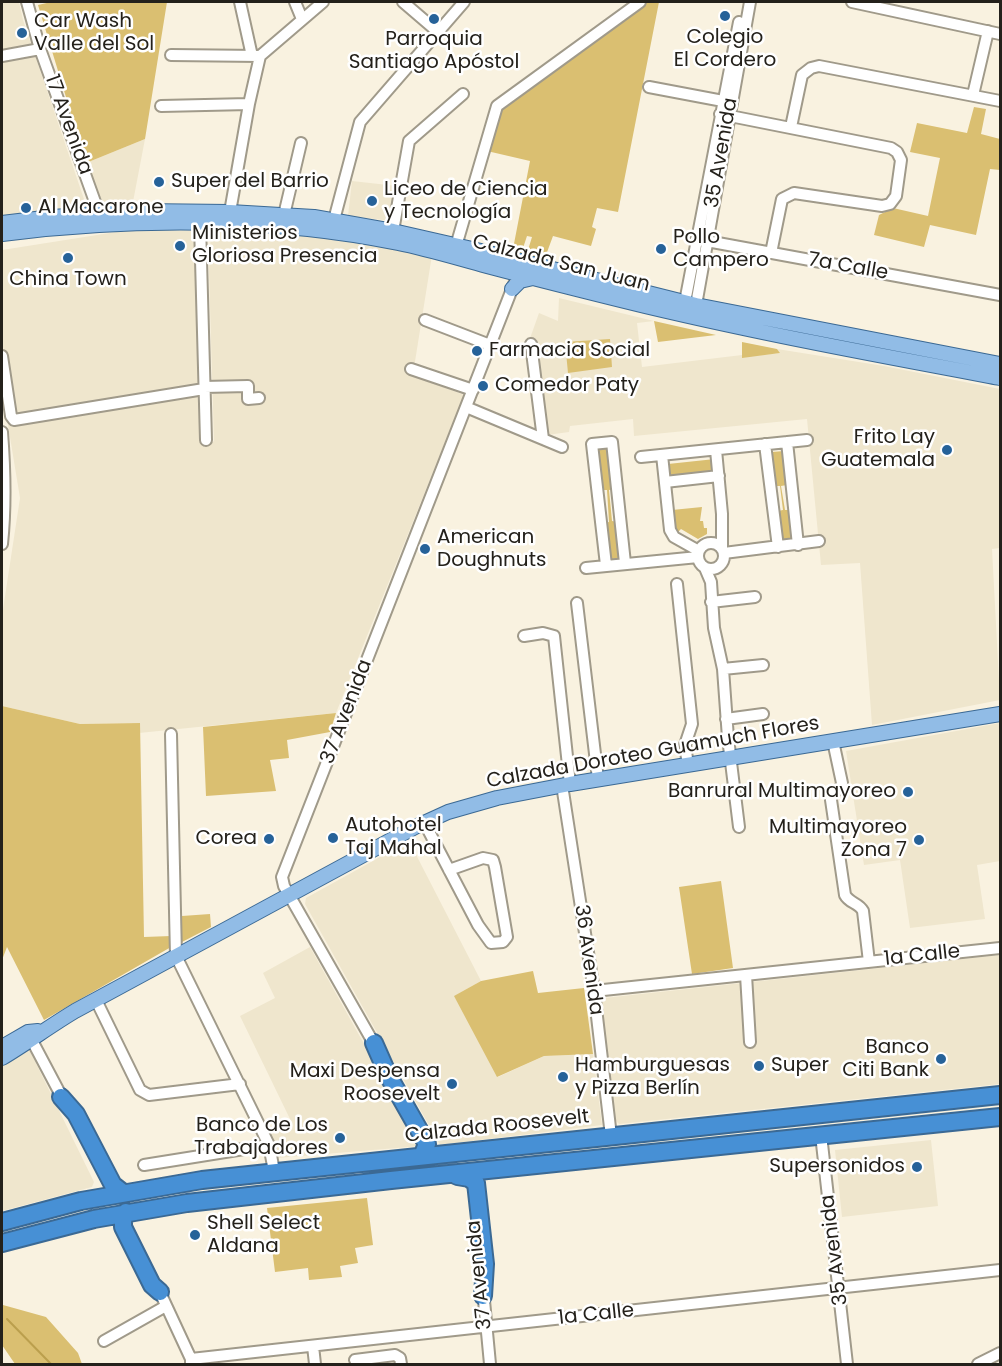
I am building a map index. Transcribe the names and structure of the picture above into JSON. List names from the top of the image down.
{
  "streets": {
    "highway": ["Calzada Roosevelt"],
    "main road": ["Calzada San Juan", "Calzada Doroteo Guamuch Flores"],
    "street": [
      "17 Avenida",
      "35 Avenida",
      "7a Calle",
      "37 Avenida",
      "1a Calle",
      "36 Avenida"
    ]
  },
  "crossings": [
    ["17 Avenida", "Calzada San Juan"],
    ["35 Avenida", "Calzada San Juan"],
    ["35 Avenida", "7a Calle"],
    ["35 Avenida", "1a Calle"],
    ["Calzada San Juan", "37 Avenida"],
    ["37 Avenida", "Calzada Doroteo Guamuch Flores"],
    ["37 Avenida", "1a Calle"],
    ["Calzada Doroteo Guamuch Flores", "36 Avenida"],
    ["1a Calle", "36 Avenida"],
    ["36 Avenida", "Calzada Roosevelt"]
  ],
  "places": [
    "Colegio El Cordero",
    "Parroquia Santiago Apóstol",
    "Car Wash Valle del Sol",
    "Super del Barrio",
    "Liceo de Ciencia y Tecnología",
    "Al Macarone",
    "Ministerios Gloriosa Presencia",
    "Pollo Campero",
    "China Town",
    "Farmacia Social",
    "Comedor Paty",
    "Frito Lay Guatemala",
    "American Doughnuts",
    "Banrural Multimayoreo",
    "Autohotel Taj Mahal",
    "Corea",
    "Multimayoreo Zona 7",
    "Banco Citi Bank",
    "Super",
    "Hamburguesas y Pizza Berlín",
    "Maxi Despensa Roosevelt",
    "Banco de Los Trabajadores",
    "Supersonidos",
    "Shell Select Aldana"
  ]
}
